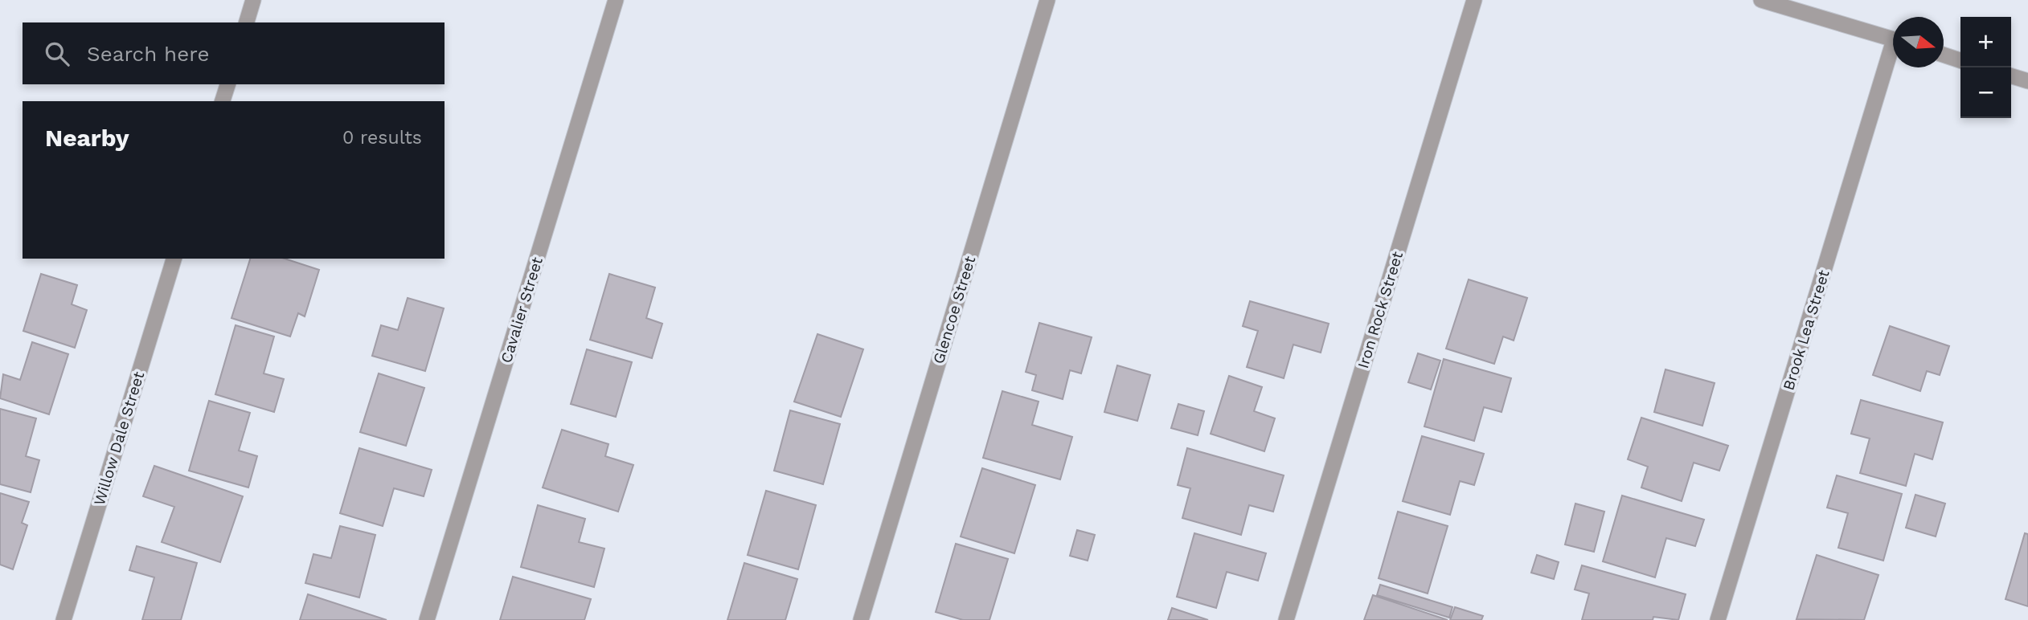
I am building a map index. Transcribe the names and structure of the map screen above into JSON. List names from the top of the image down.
{
  "streets": {
    "street": [
      "Cavalier Street",
      "Glencoe Street",
      "Iron Rock Street",
      "Brook Lea Street",
      "Willow Dale Street"
    ]
  },
  "north": "right",
  "page": {
    "map_buttons": ["+", "−"],
    "search": "Search here",
    "heading": ["Nearby", "0 results"]
  }
}
